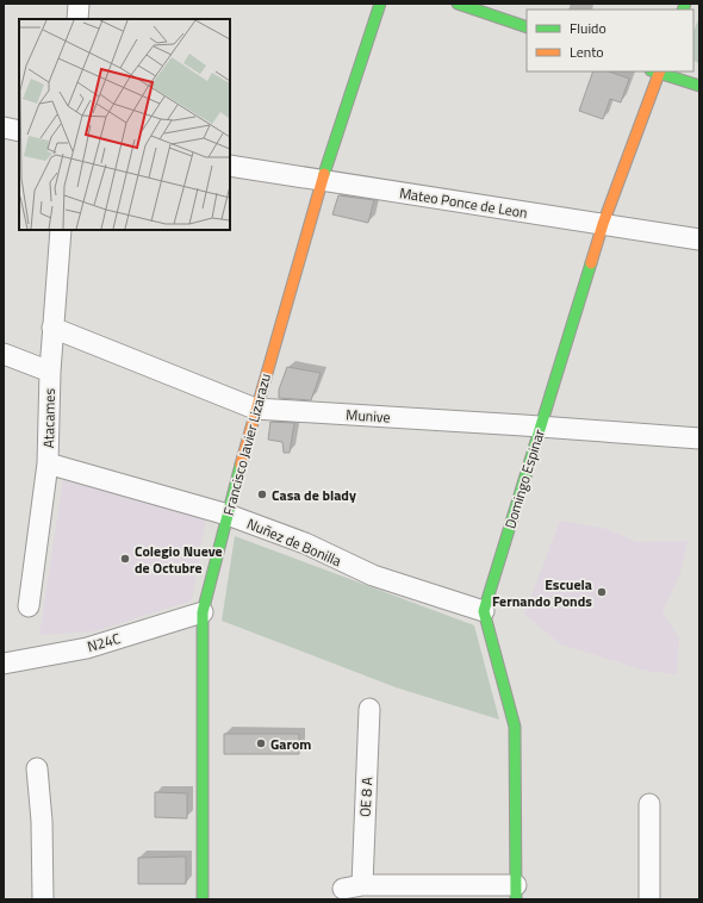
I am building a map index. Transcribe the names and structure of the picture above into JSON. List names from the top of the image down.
{
  "streets": {
    "street": [
      "Mateo Ponce de Leon",
      "Munive",
      "Atacames",
      "Francisco Javier Lizarazu",
      "Domingo Espinar",
      "Nuñez de Bonilla",
      "N24C",
      "OE 8 A"
    ]
  },
  "crossings": [
    ["Mateo Ponce de Leon", "Francisco Javier Lizarazu"],
    ["Mateo Ponce de Leon", "Domingo Espinar"],
    ["Munive", "Atacames"],
    ["Munive", "Francisco Javier Lizarazu"],
    ["Munive", "Domingo Espinar"],
    ["Atacames", "Nuñez de Bonilla"],
    ["Francisco Javier Lizarazu", "Nuñez de Bonilla"],
    ["Francisco Javier Lizarazu", "N24C"],
    ["Domingo Espinar", "Nuñez de Bonilla"]
  ],
  "places": [
    "Casa de blady",
    "Colegio Nueve de Octubre",
    "Escuela Fernando Ponds",
    "Garom"
  ],
  "legend": ["Fluido", "Lento"]
}
